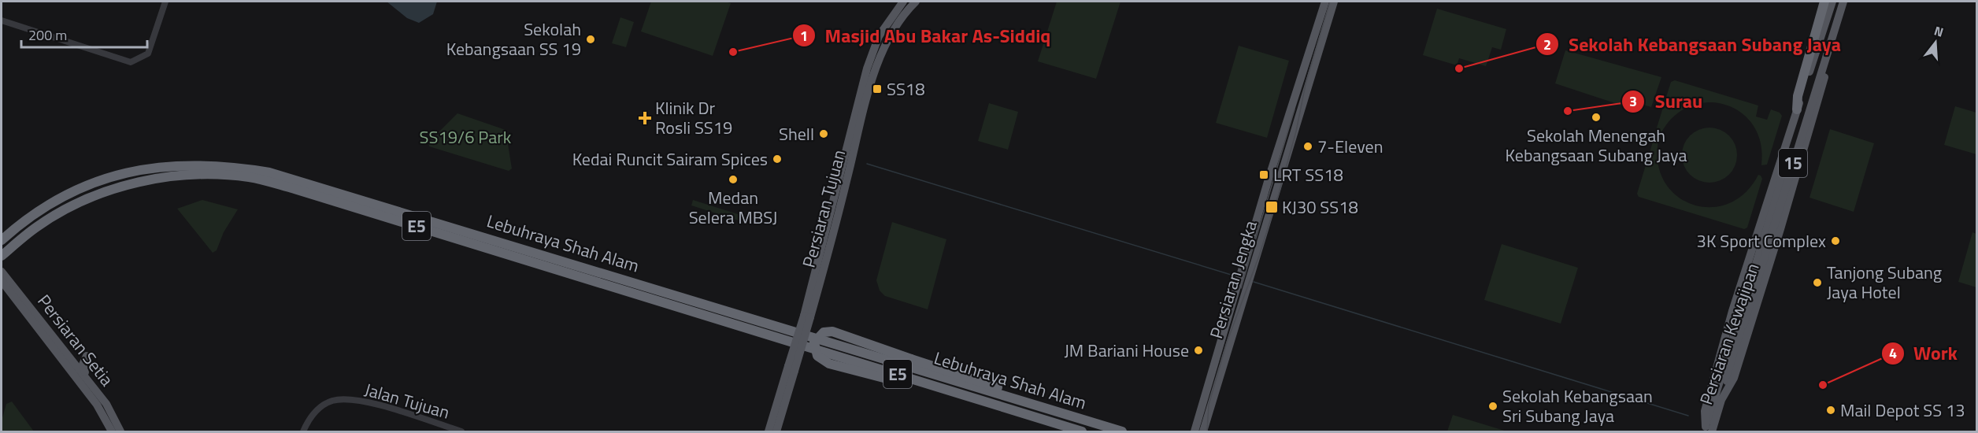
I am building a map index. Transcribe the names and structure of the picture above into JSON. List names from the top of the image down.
{
  "streets": {
    "highway": ["E5", "Lebuhraya Shah Alam"],
    "main road": [
      "15",
      "Persiaran Tujuan",
      "Persiaran Jengka",
      "Persiaran Kewajipan",
      "Persiaran Setia"
    ],
    "street": ["Jalan Tujuan"]
  },
  "crossings": [
    ["15", "Persiaran Kewajipan"]
  ],
  "parks": ["SS19/6 Park"],
  "places": {
    "other": [
      "Sekolah Kebangsaan SS 19",
      "Masjid Abu Bakar As-Siddiq",
      "Sekolah Kebangsaan Subang Jaya",
      "Surau",
      "Sekolah Menengah Kebangsaan Subang Jaya",
      "Shell",
      "7-Eleven",
      "Kedai Runcit Sairam Spices",
      "Medan Selera MBSJ",
      "3K Sport Complex",
      "Tanjong Subang Jaya Hotel",
      "JM Bariani House",
      "Work",
      "Sekolah Kebangsaan Sri Subang Jaya",
      "Mail Depot SS 13"
    ],
    "transit": ["SS18", "LRT SS18", "KJ30 SS18"],
    "health": ["Klinik Dr Rosli SS19"]
  },
  "scale_bar": "200 m",
  "north": "top"
}
